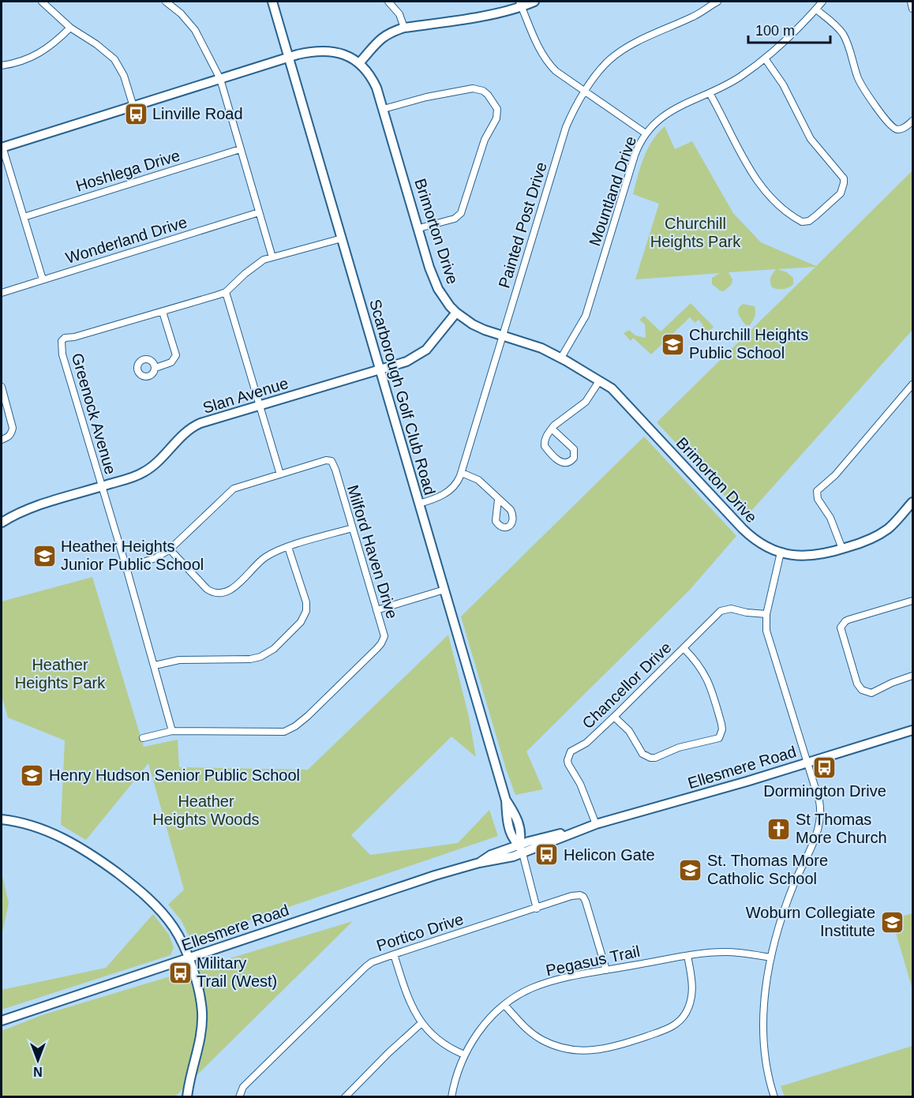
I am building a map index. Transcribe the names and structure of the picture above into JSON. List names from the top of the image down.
{
  "streets": {
    "street": [
      "Hoshlega Drive",
      "Mountland Drive",
      "Painted Post Drive",
      "Brimorton Drive",
      "Wonderland Drive",
      "Slan Avenue",
      "Scarborough Golf Club Road",
      "Greenock Avenue",
      "Milford Haven Drive",
      "Chancellor Drive",
      "Ellesmere Road",
      "Portico Drive",
      "Pegasus Trail"
    ]
  },
  "crossings": [
    ["Mountland Drive", "Brimorton Drive"],
    ["Painted Post Drive", "Brimorton Drive"],
    ["Painted Post Drive", "Scarborough Golf Club Road"],
    ["Brimorton Drive", "Slan Avenue"],
    ["Brimorton Drive", "Scarborough Golf Club Road"],
    ["Slan Avenue", "Scarborough Golf Club Road"],
    ["Slan Avenue", "Greenock Avenue"],
    ["Scarborough Golf Club Road", "Greenock Avenue"],
    ["Scarborough Golf Club Road", "Ellesmere Road"],
    ["Greenock Avenue", "Milford Haven Drive"],
    ["Chancellor Drive", "Ellesmere Road"],
    ["Portico Drive", "Pegasus Trail"]
  ],
  "parks": ["Churchill Heights Park", "Heather Heights Park", "Heather Heights Woods"],
  "places": {
    "bus stop": [
      "Linville Road",
      "Dormington Drive",
      "Helicon Gate",
      "Military Trail (West)"
    ],
    "school or university": [
      "Churchill Heights Public School",
      "Heather Heights Junior Public School",
      "Henry Hudson Senior Public School",
      "St. Thomas More Catholic School",
      "Woburn Collegiate Institute"
    ],
    "church": ["St Thomas More Church"]
  },
  "scale_bar": "100 m",
  "north": "bottom"
}
